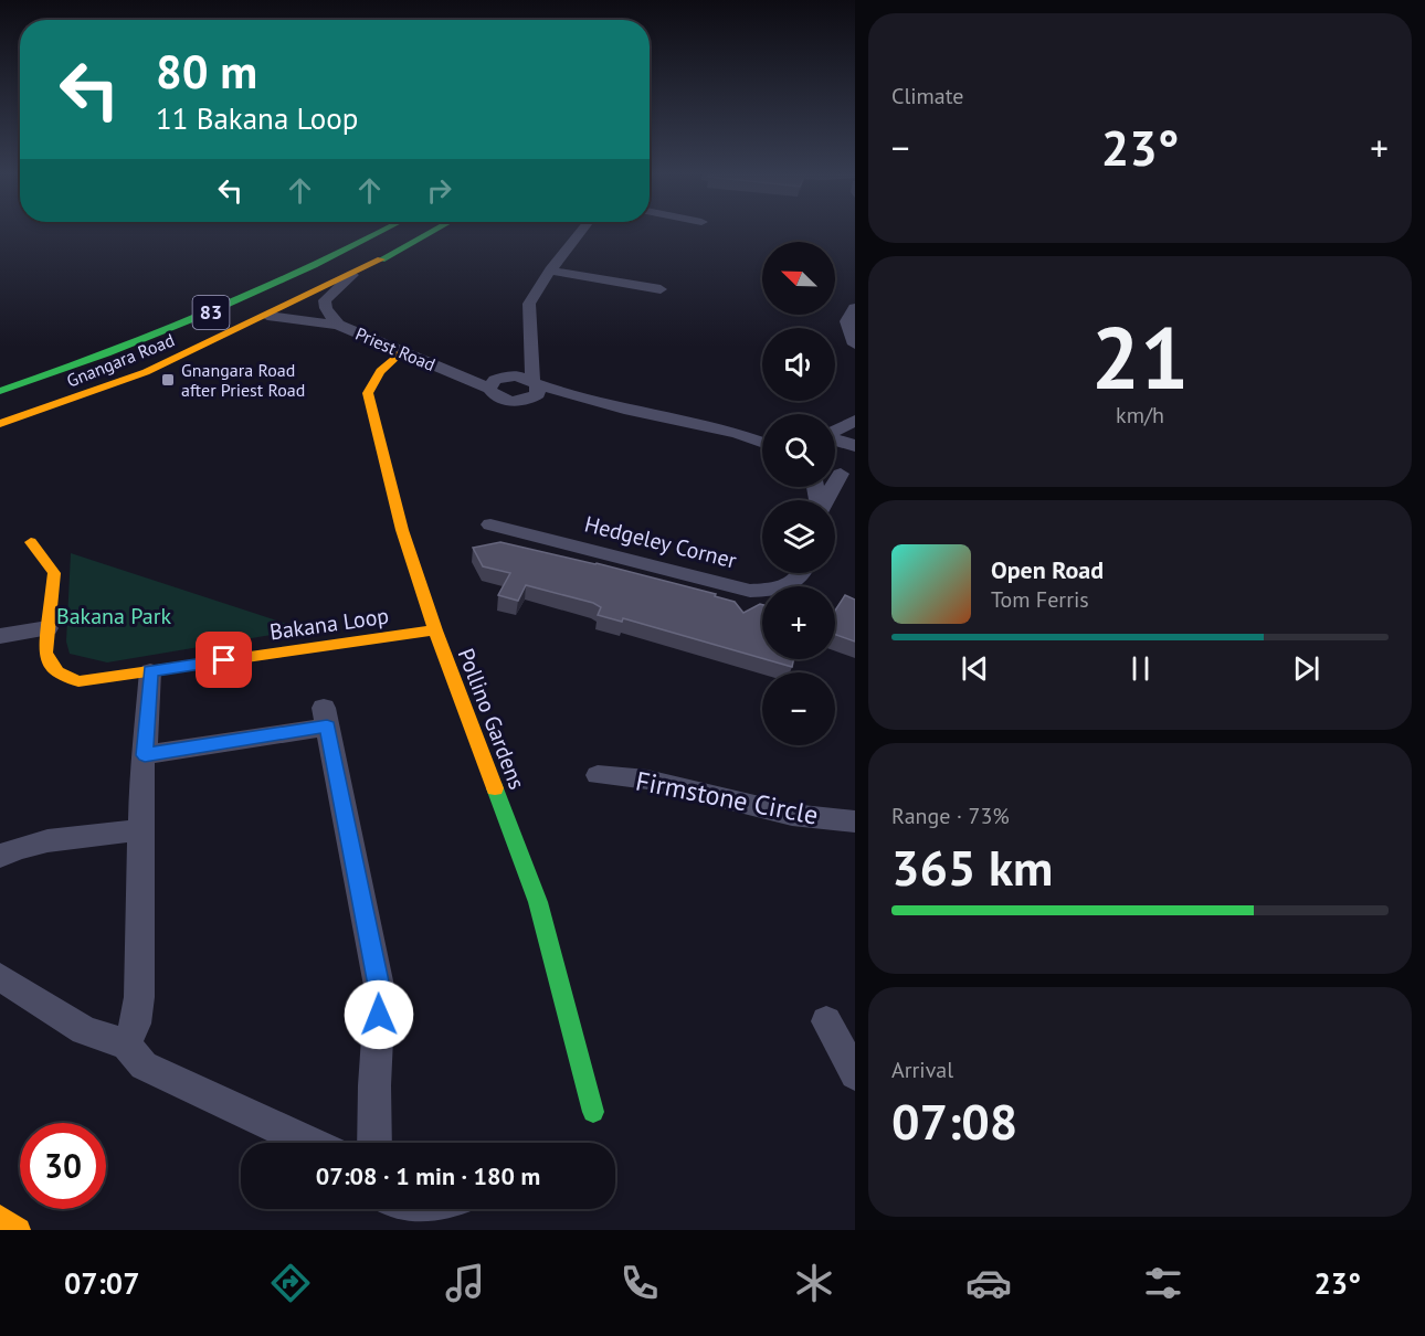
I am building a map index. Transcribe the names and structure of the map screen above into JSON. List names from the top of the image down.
{
  "streets": {
    "main road": [
      "83",
      "Gnangara Road",
      "Bakana Loop",
      "Pollino Gardens"
    ],
    "street": ["Priest Road", "Hedgeley Corner", "Firmstone Circle"]
  },
  "crossings": [
    ["Priest Road", "Gnangara Road"],
    ["Priest Road", "Pollino Gardens"],
    ["Bakana Loop", "Pollino Gardens"]
  ],
  "parks": ["Bakana Park"],
  "places": {
    "transit": ["Gnangara Road after Priest Road"]
  },
  "north": "top left",
  "page": {
    "tile": [
      "Climate",
      ["21", "km/h"],
      ["Range · 73%", "365 km"],
      ["Arrival", "07:08"]
    ],
    "turn": ["80 m", "11 Bakana Loop"],
    "heat": ["−", "23°", "+"],
    "map_buttons": ["+", "−"],
    "song": ["Open Road", "Tom Ferris"],
    "limit": "30",
    "trip": "07:08 · 1 min · 180 m",
    "tabs": ["07:07", "23°"]
  }
}
